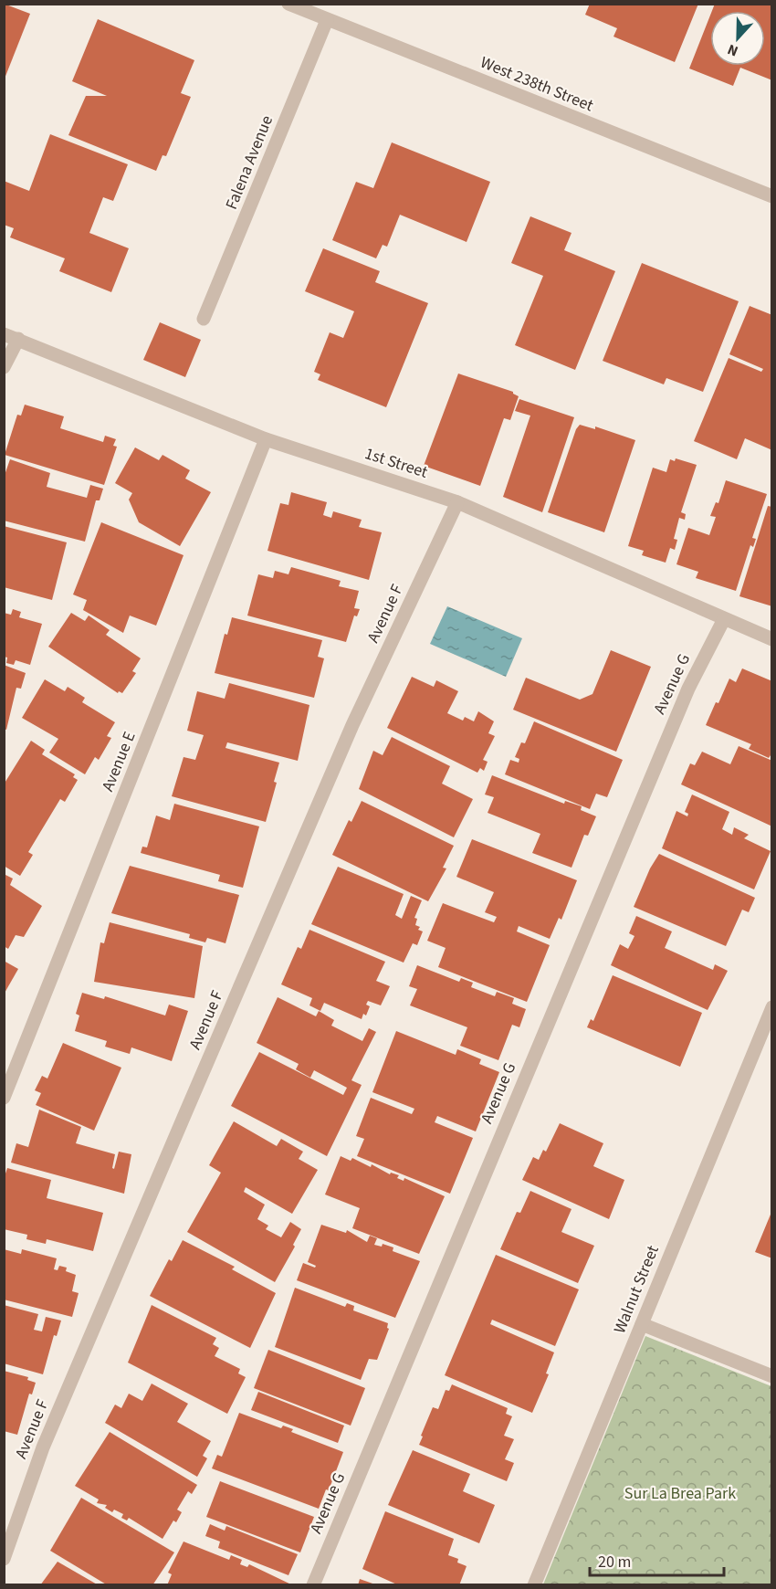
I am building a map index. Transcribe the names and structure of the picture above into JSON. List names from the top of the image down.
{
  "streets": {
    "street": [
      "West 238th Street",
      "Falena Avenue",
      "1st Street",
      "Avenue F",
      "Avenue G",
      "Avenue E",
      "Walnut Street"
    ]
  },
  "crossings": [
    ["West 238th Street", "Falena Avenue"],
    ["1st Street", "Avenue F"],
    ["1st Street", "Avenue G"],
    ["1st Street", "Avenue E"]
  ],
  "parks": ["Sur La Brea Park"],
  "scale_bar": "20 m",
  "north": "bottom"
}
